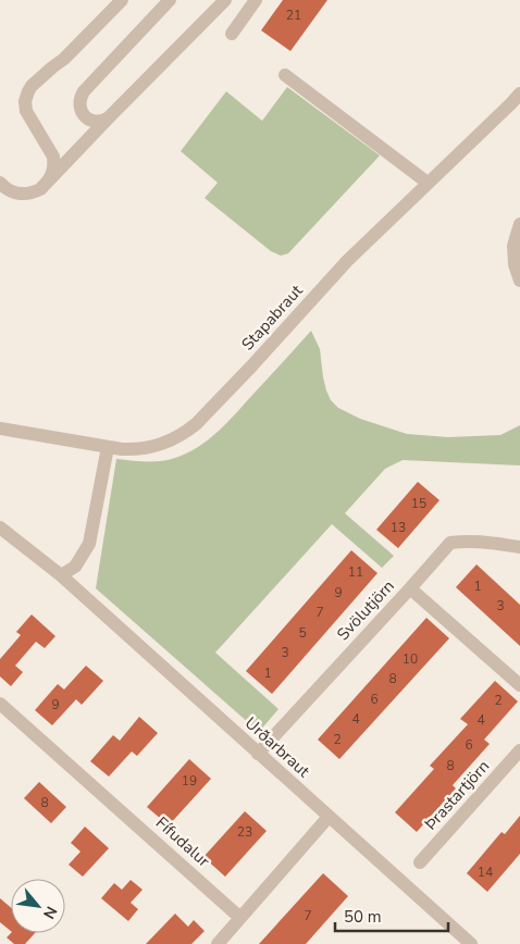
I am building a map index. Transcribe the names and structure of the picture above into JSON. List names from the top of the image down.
{
  "streets": {
    "street": [
      "Stapabraut",
      "Svölutjörn",
      "Urðarbraut",
      "Þrastartjörn",
      "Fífudalur"
    ]
  },
  "crossings": [
    ["Svölutjörn", "Urðarbraut"]
  ],
  "house_numbers": [
    "21",
    "15",
    "13",
    "11",
    "1",
    "9",
    "3",
    "7",
    "5",
    "3",
    "10",
    "1",
    "8",
    "6",
    "2",
    "9",
    "4",
    "4",
    "2",
    "6",
    "8",
    "19",
    "8",
    "23",
    "14",
    "7"
  ],
  "scale_bar": "50 m",
  "north": "bottom right"
}
